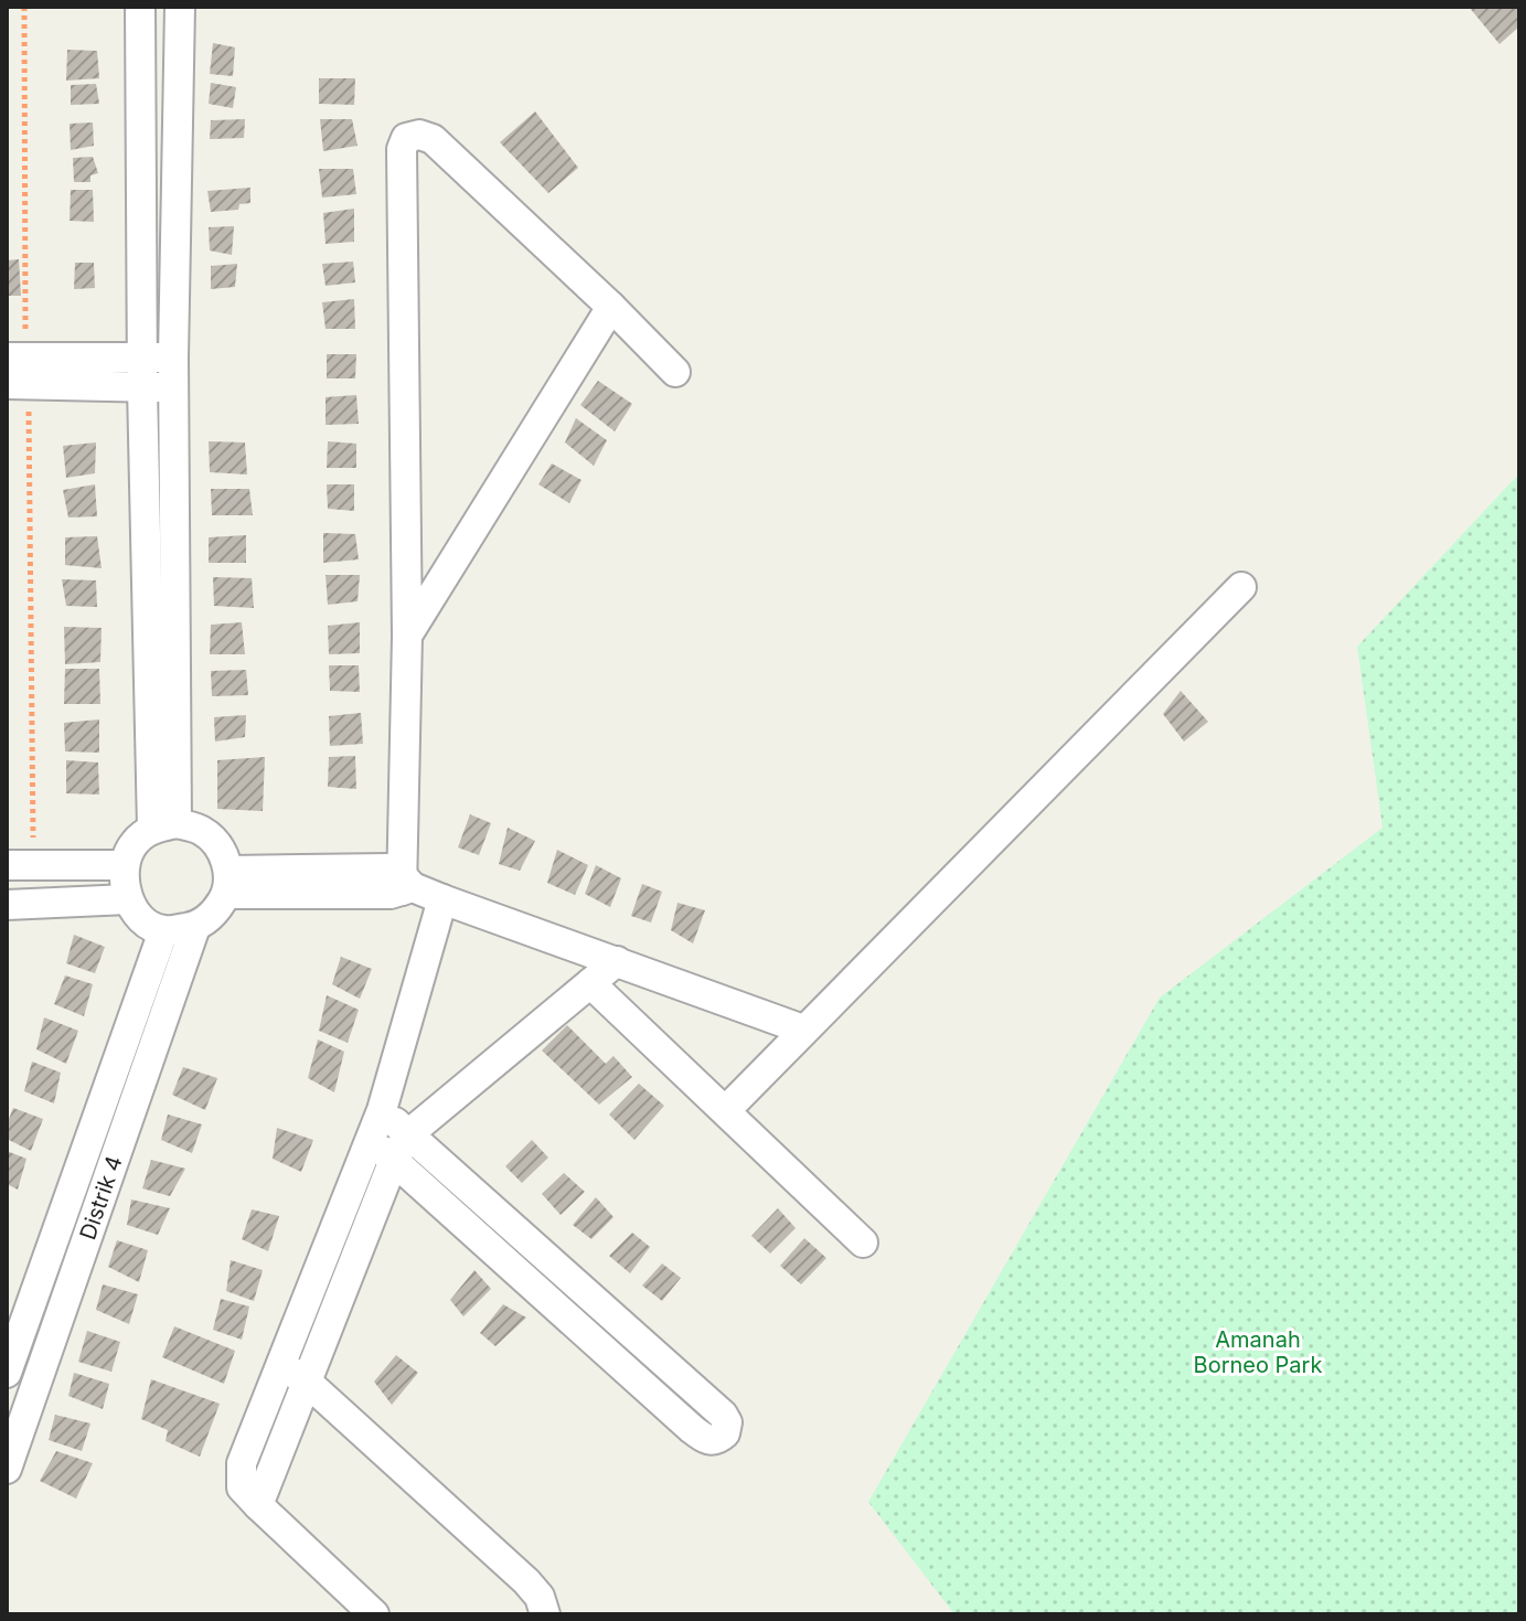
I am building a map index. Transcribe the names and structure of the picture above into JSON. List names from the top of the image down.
{
  "streets": {
    "street": ["Distrik 4"]
  },
  "parks": ["Amanah Borneo Park"]
}
